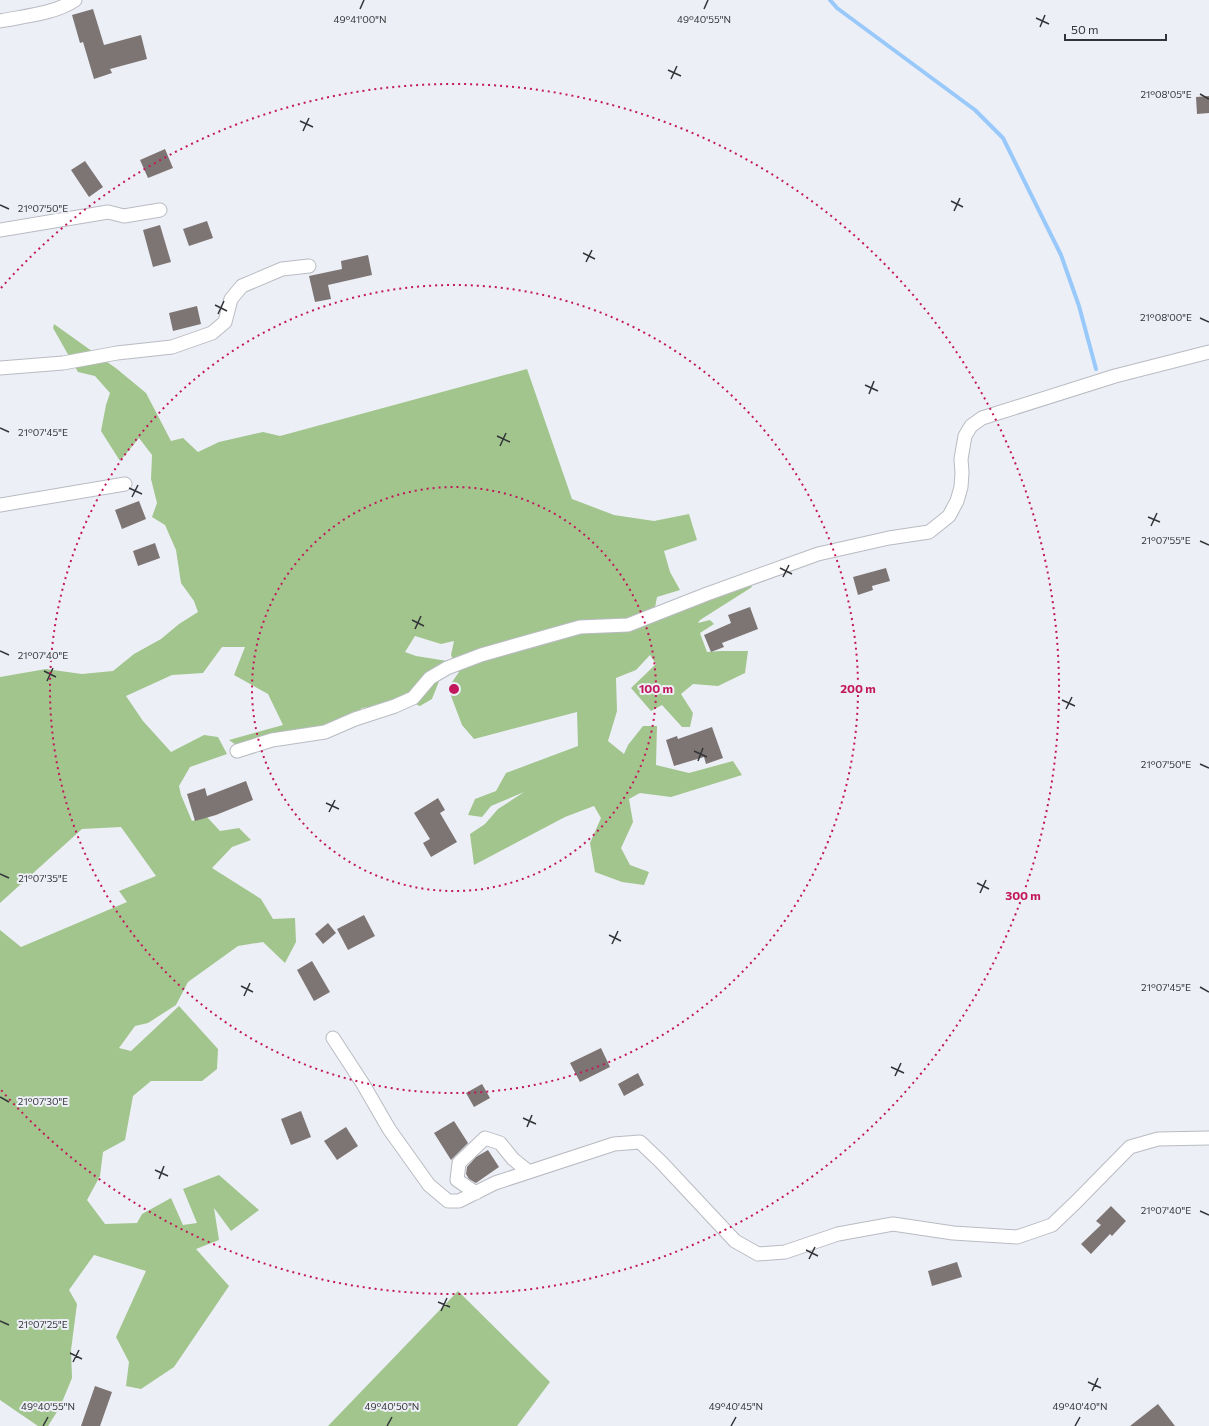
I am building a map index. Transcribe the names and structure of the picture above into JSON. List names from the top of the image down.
{
  "scale_bar": "50 m",
  "coordinates": [
    "49°41'00\"N",
    "49°40'55\"N",
    "21°08'05\"E",
    "21°07'50\"E",
    "21°08'00\"E",
    "21°07'45\"E",
    "21°07'55\"E",
    "21°07'40\"E",
    "21°07'35\"E",
    "21°07'30\"E",
    "21°07'25\"E",
    "49°40'50\"N",
    "49°40'45\"N",
    "49°40'40\"N"
  ],
  "rings": ["100 m", "200 m", "300 m"]
}
